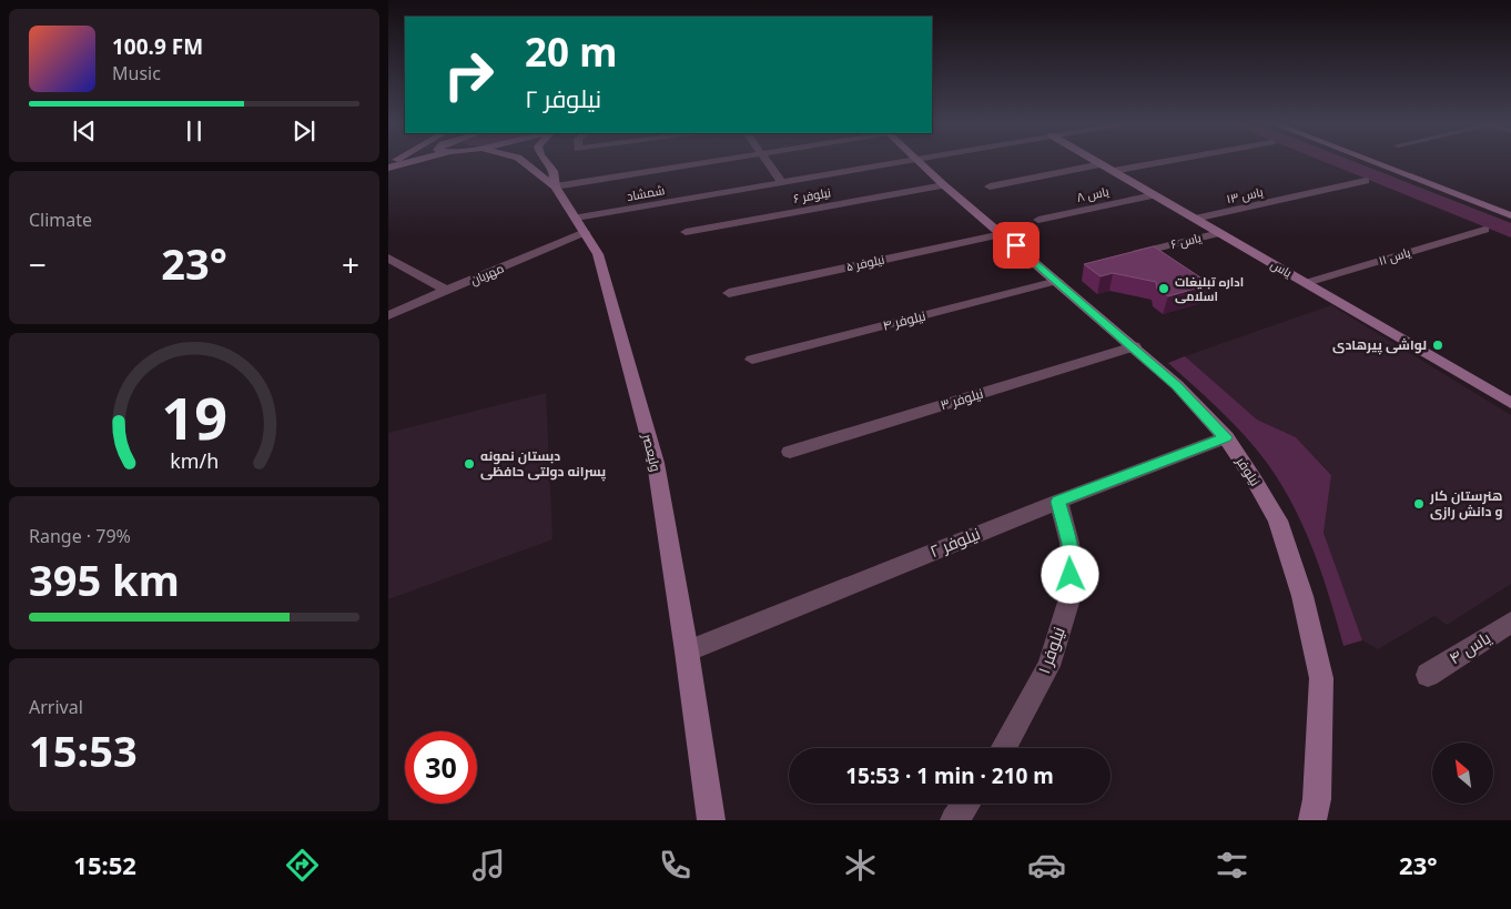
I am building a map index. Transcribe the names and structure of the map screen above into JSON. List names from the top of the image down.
{
  "streets": {
    "street": [
      "شمشاد",
      "یاس ۸",
      "نیلوفر ۶",
      "یاس ۱۳",
      "یاس ۶",
      "یاس ۱۱",
      "نیلوفر ۵",
      "یاس",
      "مهربان",
      "نیلوفر ۴",
      "نیلوفر ۳",
      "ولیعصر",
      "نیلوفر",
      "نیلوفر ۲",
      "یاس ۴",
      "نیلوفر ۱"
    ]
  },
  "crossings": [
    ["شمشاد", "مهربان"],
    ["شمشاد", "ولیعصر"],
    ["یاس ۸", "یاس"],
    ["نیلوفر ۶", "نیلوفر"],
    ["یاس ۱۳", "یاس"],
    ["یاس ۶", "یاس"],
    ["یاس ۱۱", "یاس"],
    ["نیلوفر ۵", "نیلوفر"],
    ["مهربان", "ولیعصر"],
    ["نیلوفر ۴", "نیلوفر"],
    ["نیلوفر ۳", "نیلوفر"],
    ["ولیعصر", "نیلوفر ۲"],
    ["نیلوفر", "نیلوفر ۲"],
    ["نیلوفر ۲", "نیلوفر ۱"]
  ],
  "places": [
    "اداره تبلیغات اسلامی",
    "لواشی پیرهادی",
    "دبستان نمونه پسرانه دولتی حافظی",
    "هنرستان کار و دانش رازی"
  ],
  "north": "top left",
  "page": {
    "turn": ["20 m", "نیلوفر ۲"],
    "song": ["100.9 FM", "Music"],
    "tile": [
      "Climate",
      ["Range · 79%", "395 km"],
      ["Arrival", "15:53"]
    ],
    "heat": ["−", "23°", "+"],
    "limit": "30",
    "trip": "15:53 · 1 min · 210 m",
    "tabs": ["15:52", "23°"],
    "gauge": ["19", "km/h"]
  }
}
